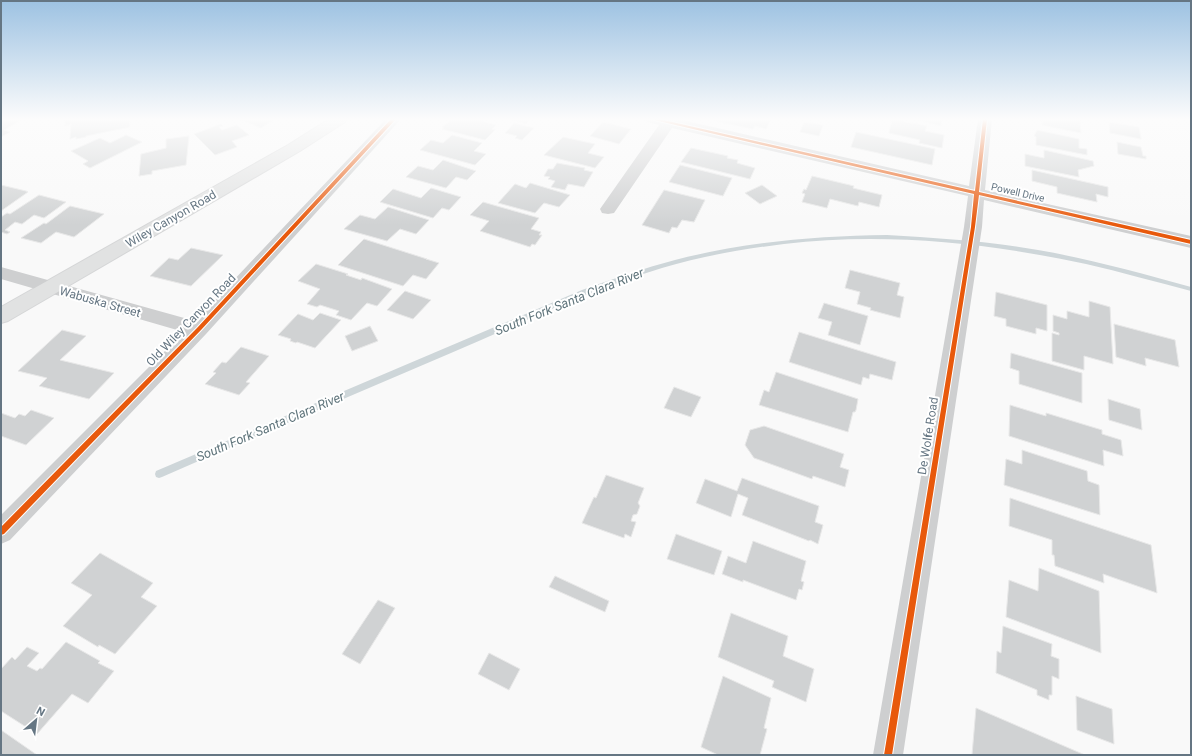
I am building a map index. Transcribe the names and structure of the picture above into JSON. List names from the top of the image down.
{
  "streets": {
    "street": [
      "Powell Drive",
      "Wiley Canyon Road",
      "Wabuska Street",
      "Old Wiley Canyon Road",
      "De Wolfe Road"
    ]
  },
  "crossings": [
    ["Powell Drive", "De Wolfe Road"],
    ["Wiley Canyon Road", "Wabuska Street"],
    ["Wabuska Street", "Old Wiley Canyon Road"]
  ],
  "water": ["South Fork Santa Clara River"],
  "north": "top right"
}
